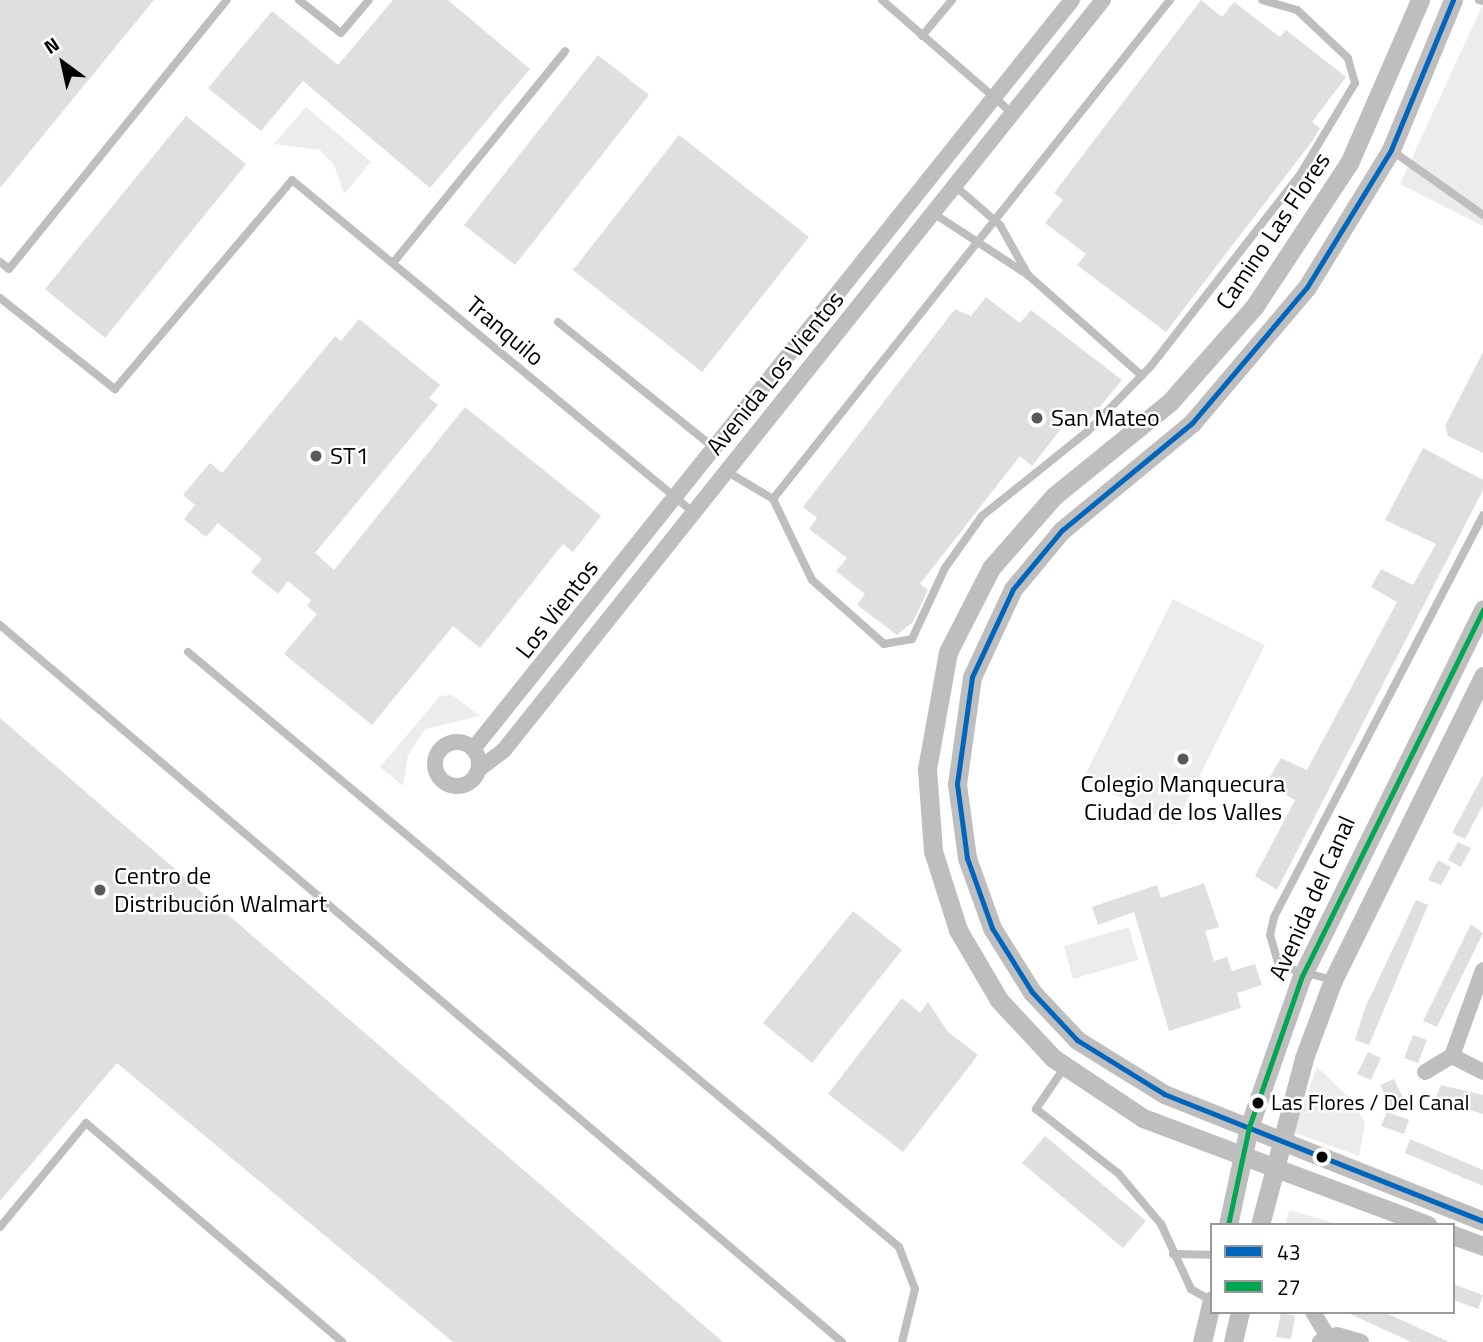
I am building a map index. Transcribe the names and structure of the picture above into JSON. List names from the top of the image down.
{
  "streets": {
    "street": [
      "Camino Las Flores",
      "Avenida Los Vientos",
      "Los Vientos",
      "Avenida del Canal"
    ],
    "lane": ["Tranquilo"]
  },
  "crossings": [
    ["Camino Las Flores", "Avenida del Canal"],
    ["Tranquilo", "Avenida Los Vientos"],
    ["Tranquilo", "Los Vientos"],
    ["Avenida Los Vientos", "Los Vientos"]
  ],
  "places": [
    "San Mateo",
    "ST1",
    "Colegio Manquecura Ciudad de los Valles",
    "Centro de Distribución Walmart",
    "Las Flores / Del Canal"
  ],
  "lines": ["transit line 43", "transit line 27"],
  "legend": ["43", "27"],
  "north": "top left"
}
